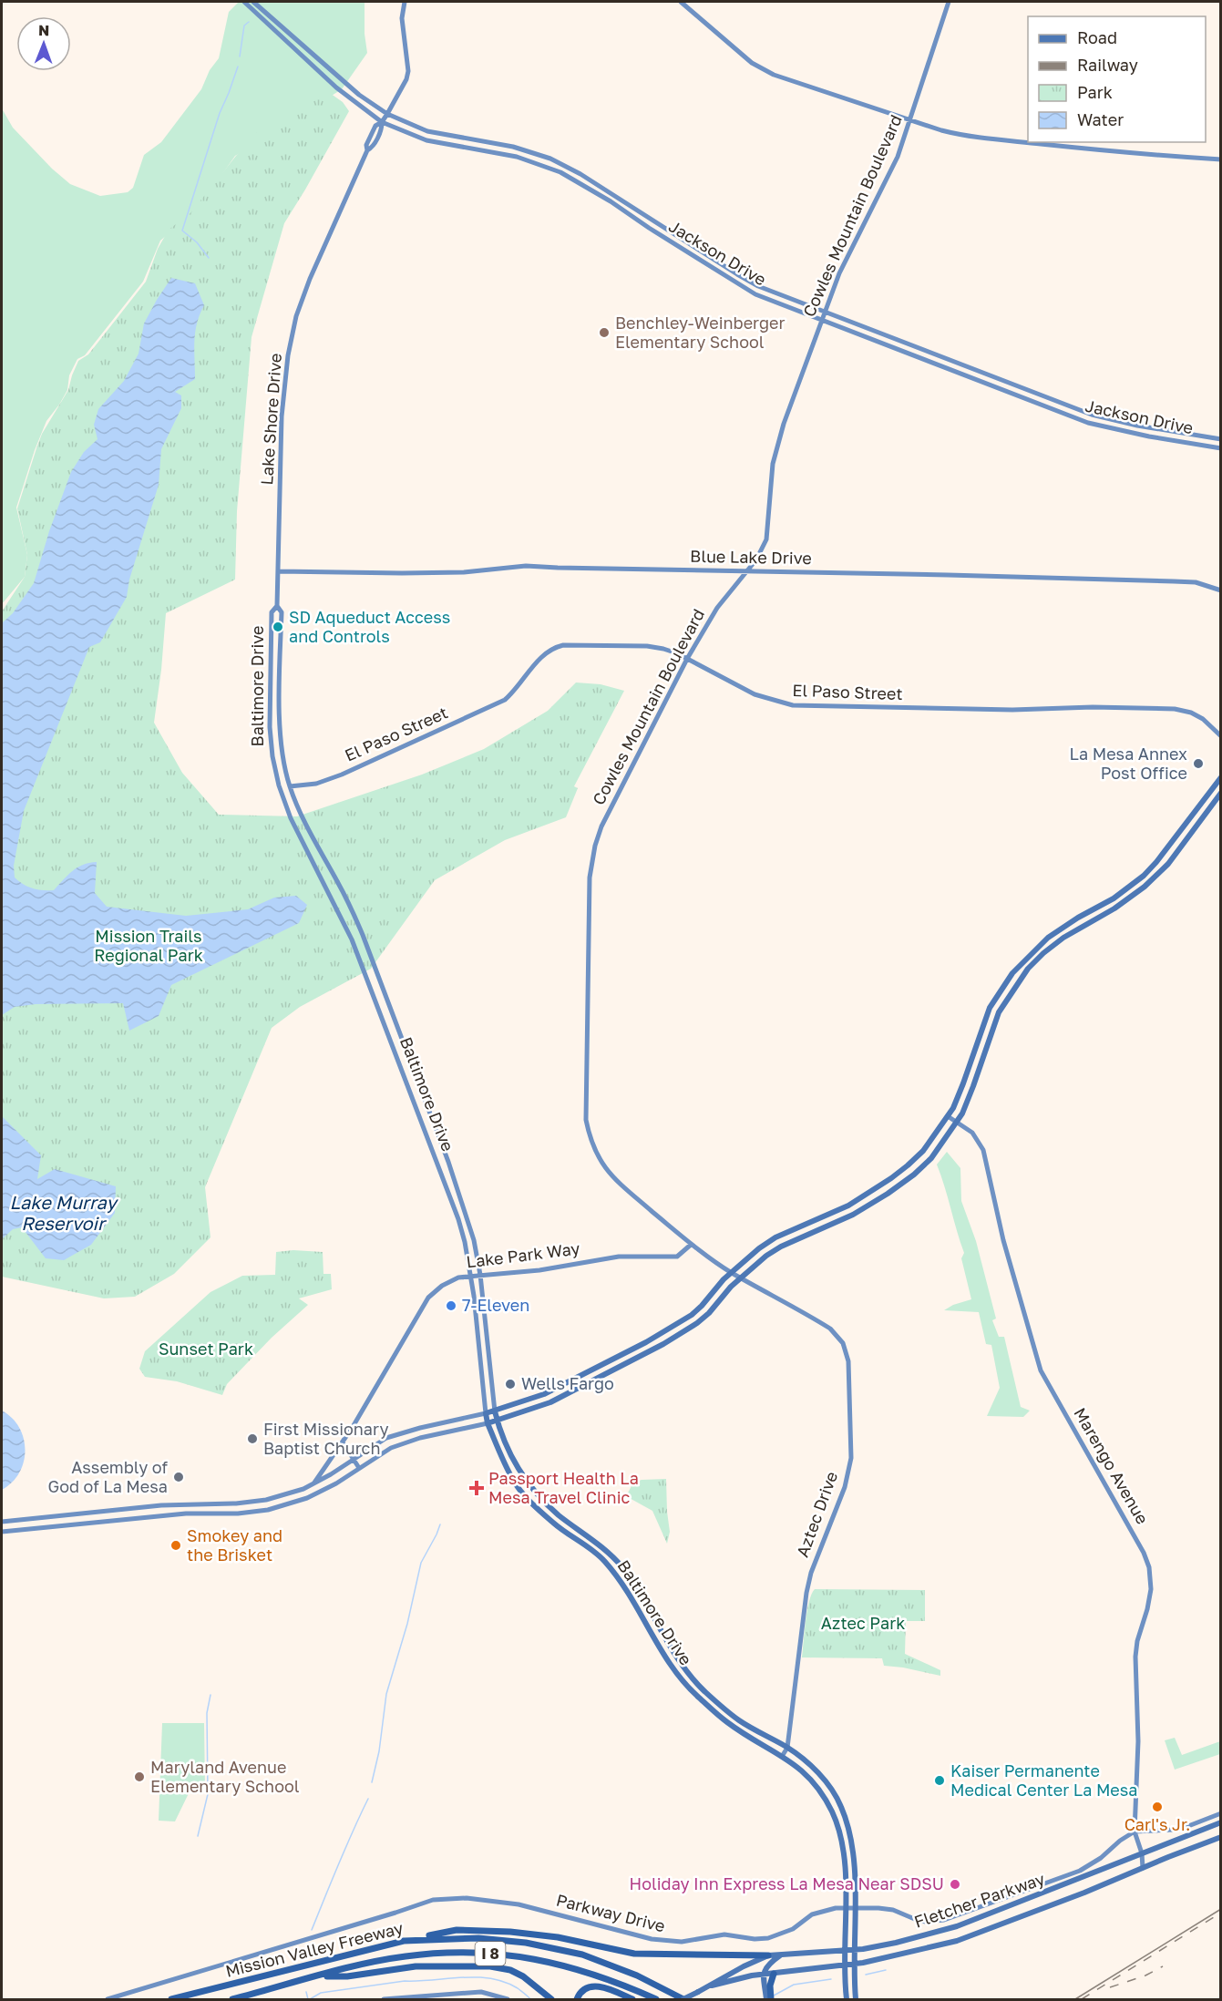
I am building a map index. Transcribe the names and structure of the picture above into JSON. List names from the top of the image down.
{
  "streets": {
    "highway": ["Mission Valley Freeway", "I 8"],
    "main road": ["Baltimore Drive", "Fletcher Parkway"],
    "street": [
      "Cowles Mountain Boulevard",
      "Jackson Drive",
      "Lake Shore Drive",
      "Blue Lake Drive",
      "El Paso Street",
      "Lake Park Way",
      "Marengo Avenue",
      "Aztec Drive",
      "Parkway Drive"
    ]
  },
  "crossings": [
    ["Cowles Mountain Boulevard", "Jackson Drive"],
    ["Cowles Mountain Boulevard", "Blue Lake Drive"],
    ["Cowles Mountain Boulevard", "El Paso Street"],
    ["Cowles Mountain Boulevard", "Lake Park Way"],
    ["Cowles Mountain Boulevard", "Aztec Drive"],
    ["Jackson Drive", "Lake Shore Drive"],
    ["Lake Shore Drive", "Blue Lake Drive"],
    ["Lake Shore Drive", "Baltimore Drive"],
    ["Baltimore Drive", "El Paso Street"],
    ["Baltimore Drive", "Lake Park Way"],
    ["Baltimore Drive", "Aztec Drive"],
    ["Baltimore Drive", "Fletcher Parkway"],
    ["Baltimore Drive", "Parkway Drive"],
    ["Marengo Avenue", "Fletcher Parkway"],
    ["Marengo Avenue", "Parkway Drive"],
    ["Fletcher Parkway", "Mission Valley Freeway"]
  ],
  "water": ["Lake Murray Reservoir"],
  "parks": ["Mission Trails Regional Park", "Sunset Park", "Aztec Park"],
  "places": {
    "other": [
      "Benchley-Weinberger Elementary School",
      "SD Aqueduct Access and Controls",
      "La Mesa Annex Post Office",
      "7-Eleven",
      "Wells Fargo",
      "First Missionary Baptist Church",
      "Assembly of God of La Mesa",
      "Smokey and the Brisket",
      "Maryland Avenue Elementary School",
      "Kaiser Permanente Medical Center La Mesa",
      "Carl's Jr.",
      "Holiday Inn Express La Mesa Near SDSU"
    ],
    "health": ["Passport Health La Mesa Travel Clinic"]
  },
  "legend": [
    "Road",
    "Railway",
    "Park",
    "Water"
  ],
  "north": "top"
}
